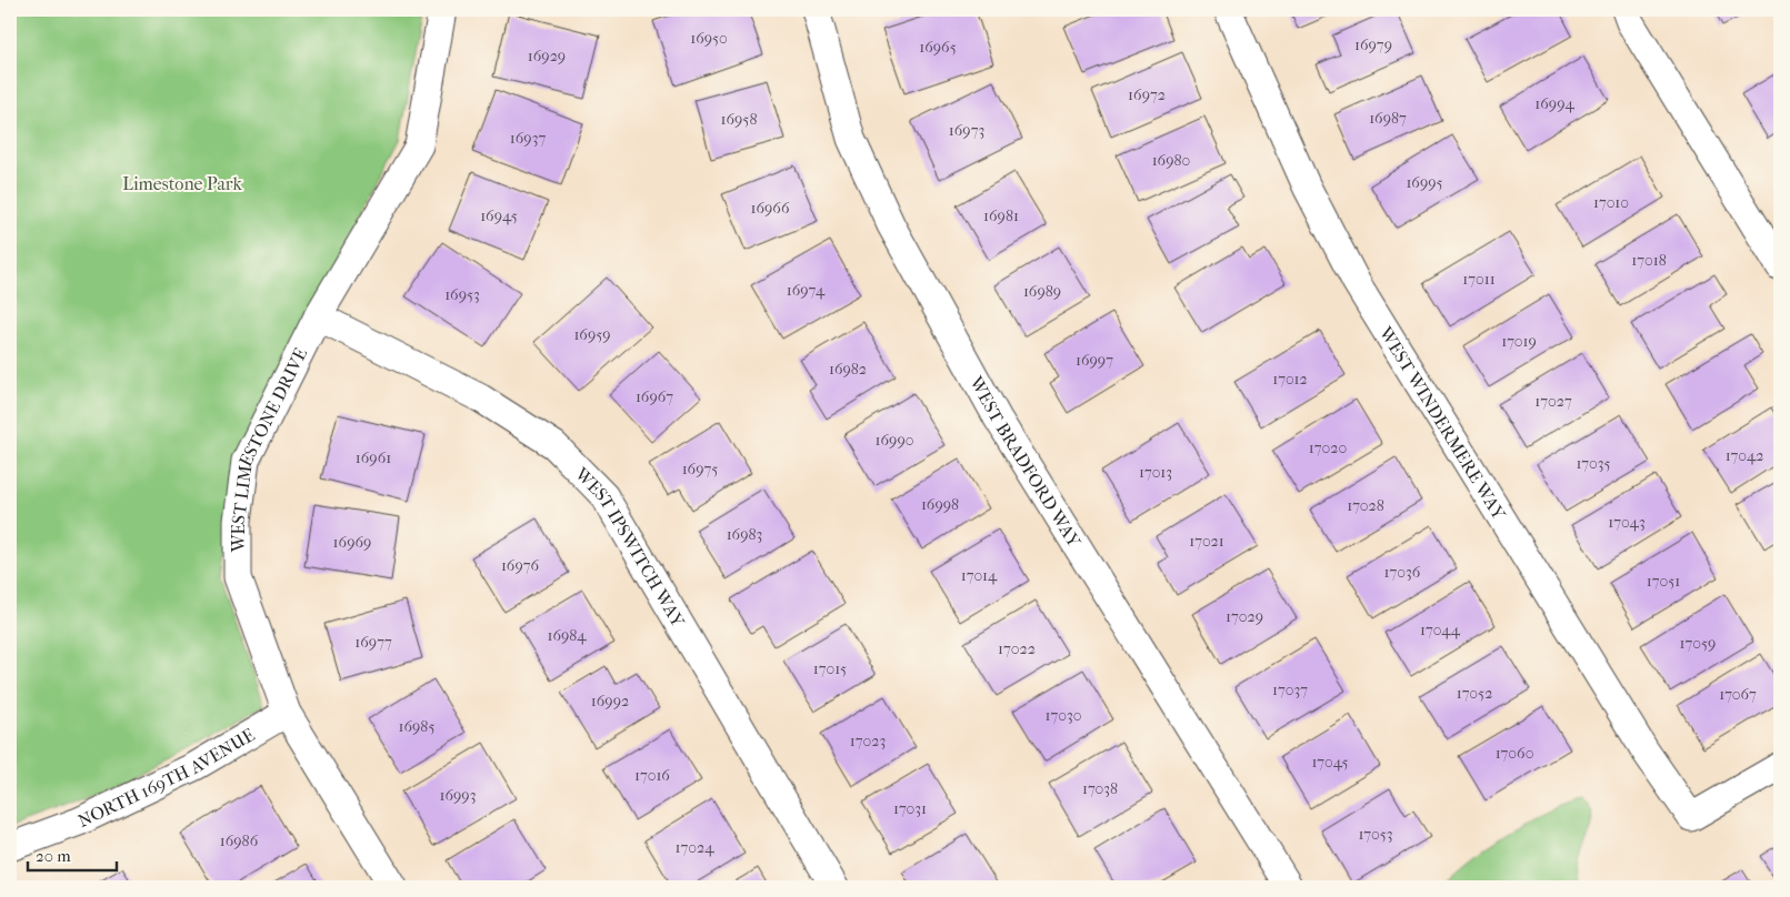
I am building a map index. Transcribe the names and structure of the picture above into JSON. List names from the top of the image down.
{
  "streets": {
    "street": [
      "WEST WINDERMERE WAY",
      "WEST LIMESTONE DRIVE",
      "WEST BRADFORD WAY",
      "WEST IPSWITCH WAY",
      "NORTH 169TH AVENUE"
    ]
  },
  "crossings": [
    ["WEST LIMESTONE DRIVE", "WEST IPSWITCH WAY"],
    ["WEST LIMESTONE DRIVE", "NORTH 169TH AVENUE"]
  ],
  "parks": ["Limestone Park"],
  "house_numbers": [
    "16950",
    "16979",
    "16965",
    "16929",
    "16972",
    "16994",
    "16987",
    "16958",
    "16973",
    "16937",
    "16980",
    "16995",
    "17010",
    "16966",
    "16945",
    "16981",
    "17018",
    "17011",
    "16974",
    "16989",
    "16953",
    "16959",
    "17019",
    "16997",
    "16982",
    "17012",
    "16967",
    "17027",
    "16990",
    "17020",
    "17042",
    "16961",
    "17035",
    "16975",
    "17013",
    "16998",
    "17028",
    "17043",
    "16983",
    "17021",
    "16969",
    "16976",
    "17036",
    "17014",
    "17051",
    "17029",
    "17044",
    "16984",
    "16977",
    "17059",
    "17022",
    "17015",
    "17037",
    "17052",
    "17067",
    "16992",
    "17030",
    "16985",
    "17023",
    "17060",
    "17045",
    "17016",
    "17038",
    "16993",
    "17031",
    "17053",
    "16986",
    "17024"
  ],
  "scale_bar": "20 m"
}
